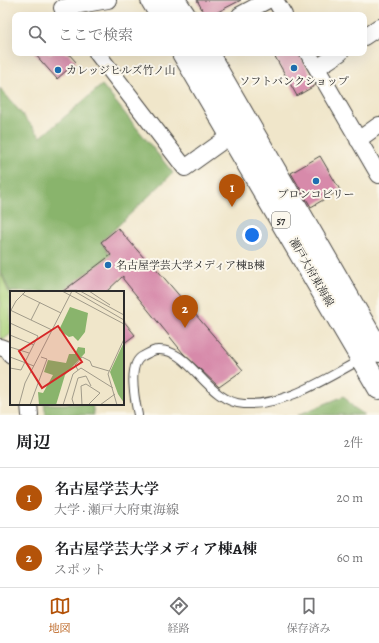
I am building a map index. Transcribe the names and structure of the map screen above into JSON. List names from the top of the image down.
{
  "streets": {
    "main road": ["57", "瀬戸大府東海線"]
  },
  "places": [
    "ソフトバンクショップ",
    "カレッジヒルズ竹ノ山",
    "ブロンコビリー",
    "名古屋学芸大学メディア棟B棟"
  ],
  "page": {
    "search": "ここで検索",
    "pins": ["1", "2"],
    "heading": ["周辺", "2件"],
    "list": [
      {
        "mark": "1",
        "name": "名古屋学芸大学",
        "note": "大学 · 瀬戸大府東海線",
        "value": "20 m"
      },
      {
        "mark": "2",
        "name": "名古屋学芸大学メディア棟A棟",
        "note": "スポット",
        "value": "60 m"
      }
    ],
    "nav": ["地図", "経路", "保存済み"]
  }
}
